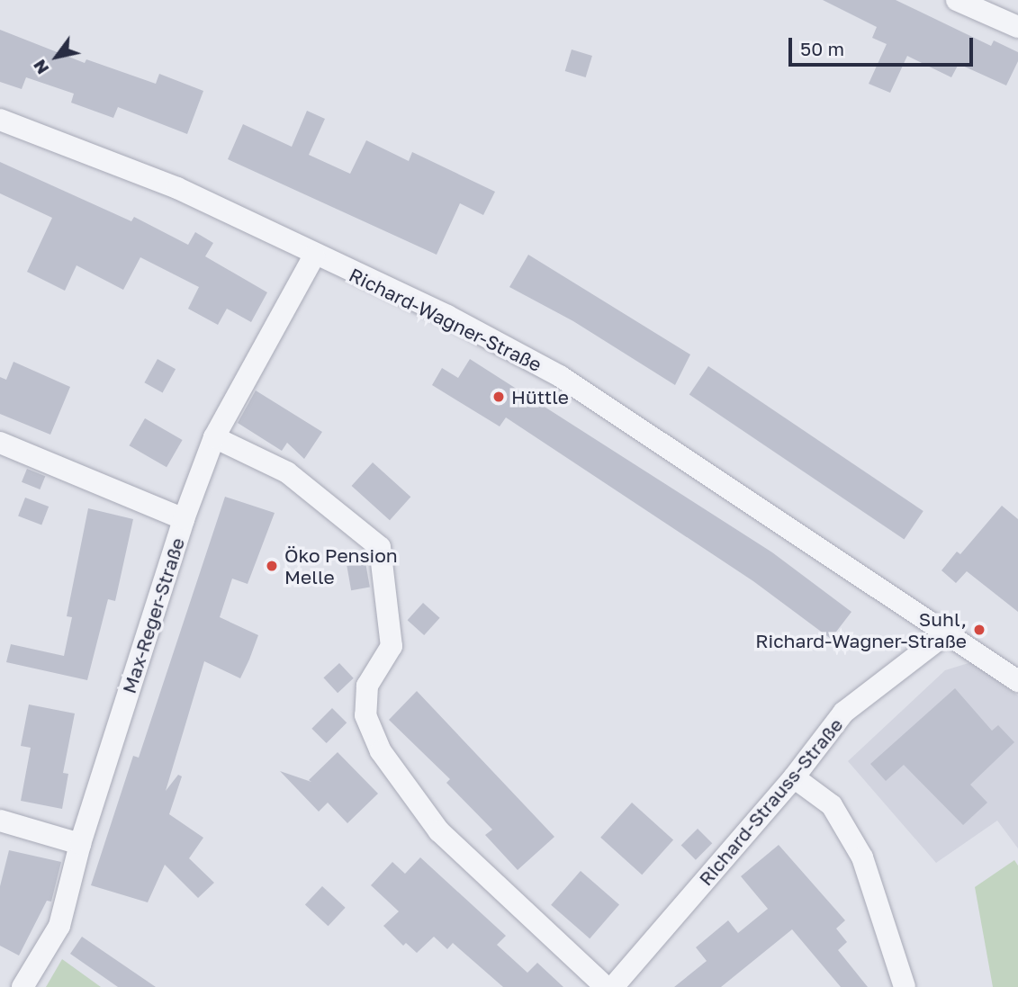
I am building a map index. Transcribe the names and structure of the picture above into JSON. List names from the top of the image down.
{
  "streets": {
    "street": ["Richard-Wagner-Straße", "Max-Reger-Straße", "Richard-Strauss-Straße"]
  },
  "crossings": [
    ["Richard-Wagner-Straße", "Max-Reger-Straße"],
    ["Richard-Wagner-Straße", "Richard-Strauss-Straße"]
  ],
  "places": ["Hüttle", "Öko Pension Melle", "Suhl, Richard-Wagner-Straße"],
  "scale_bar": "50 m",
  "north": "bottom left"
}
